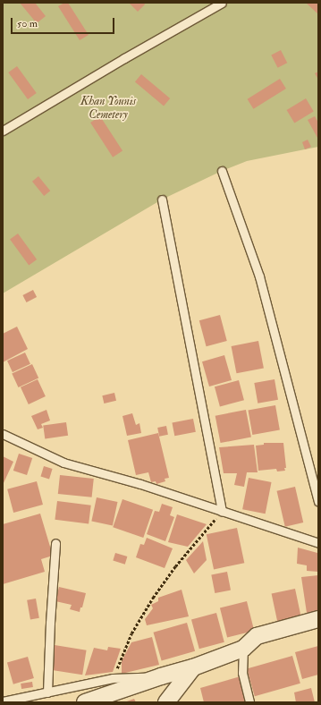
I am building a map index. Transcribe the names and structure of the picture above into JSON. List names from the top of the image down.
{
  "parks": ["Khan Younis Cemetery"],
  "scale_bar": "50 m"
}
